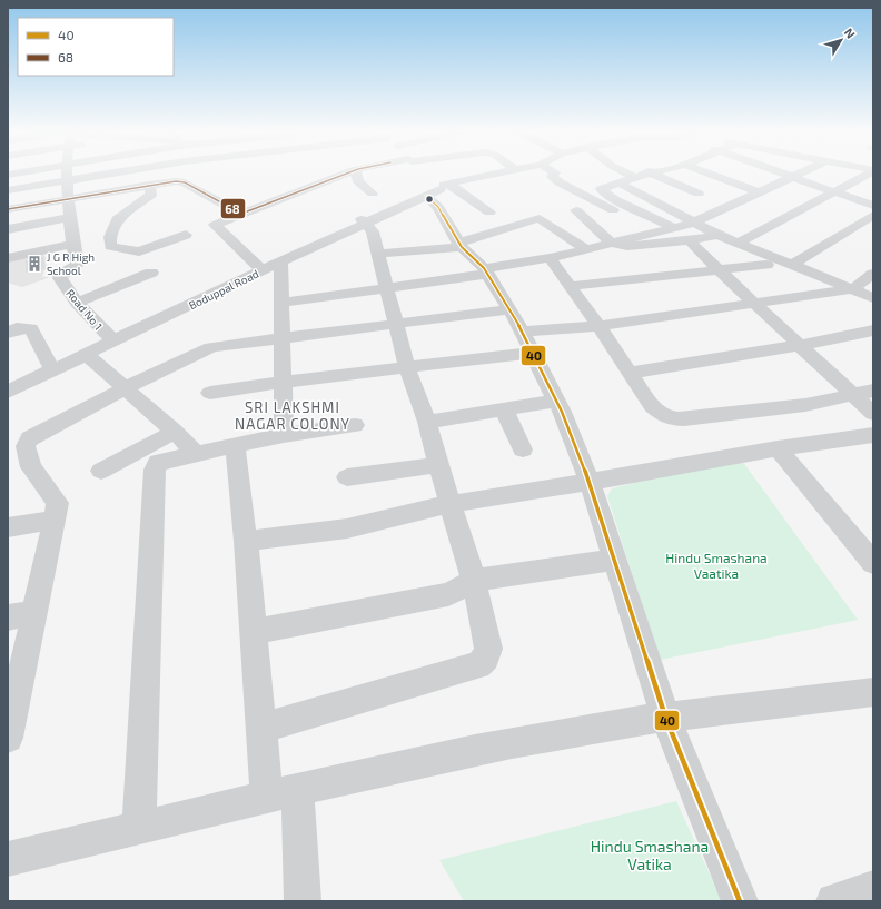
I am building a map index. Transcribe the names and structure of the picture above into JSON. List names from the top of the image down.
{
  "streets": {
    "street": ["Boduppal Road", "Road No 1"]
  },
  "crossings": [
    ["Boduppal Road", "Road No 1"]
  ],
  "districts": ["SRI LAKSHMI NAGAR COLONY"],
  "parks": ["Hindu Smashana Vaatika", "Hindu Smashana Vatika"],
  "places": {
    "building": ["J G R High School"]
  },
  "lines": ["transit line 68", "transit line 40"],
  "legend": ["40", "68"],
  "north": "top right"
}
